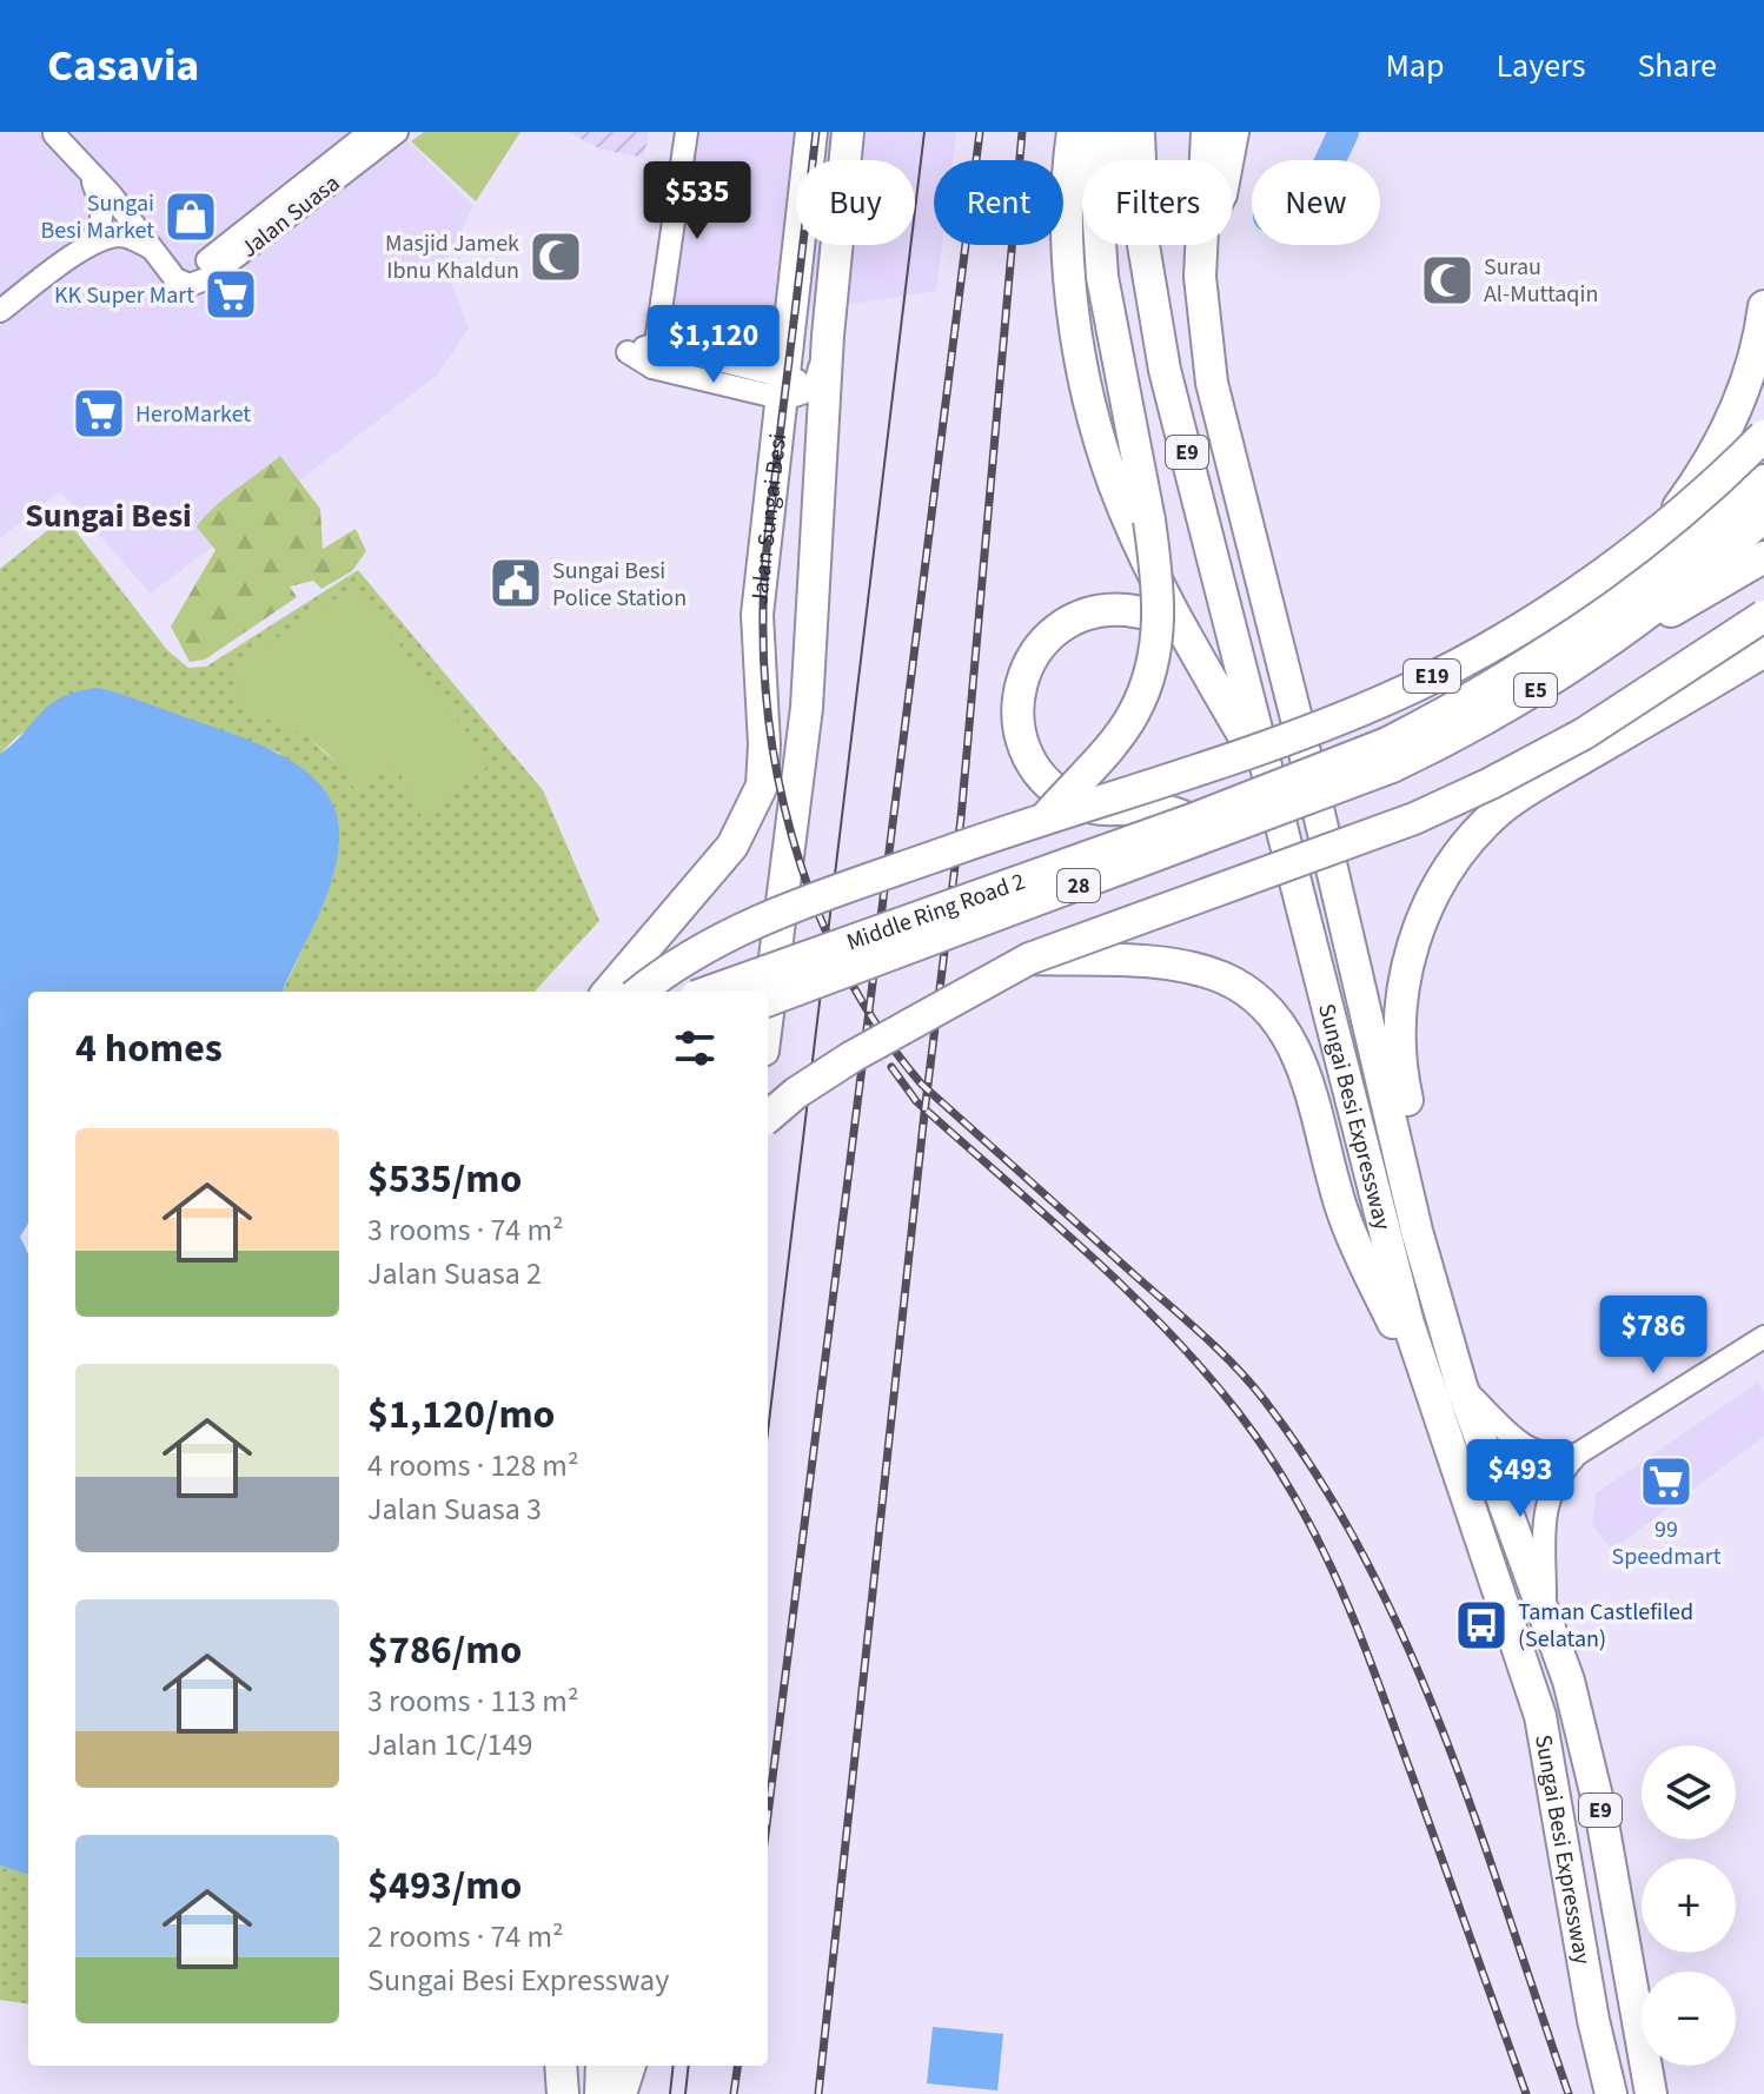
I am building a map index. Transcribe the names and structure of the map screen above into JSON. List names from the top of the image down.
{
  "streets": {
    "highway": [
      "E9",
      "Jalan Sungai Besi",
      "E19",
      "E5",
      "28",
      "Middle Ring Road 2",
      "Sungai Besi Expressway"
    ],
    "street": ["Jalan Suasa"]
  },
  "crossings": [
    ["E5", "Middle Ring Road 2"]
  ],
  "districts": ["Sungai Besi"],
  "places": {
    "shop": ["Sungai Besi Market"],
    "mosque": ["Masjid Jamek Ibnu Khaldun", "Surau Al-Muttaqin"],
    "supermarket": ["KK Super Mart", "HeroMarket", "99 Speedmart"],
    "public building": ["Sungai Besi Police Station"],
    "bus stop": ["Taman Castlefiled (Selatan)"]
  },
  "page": {
    "header": "Casavia",
    "nav": ["Map", "Layers", "Share"],
    "chip": [
      "Buy",
      "Rent",
      "Filters",
      "New"
    ],
    "price": [
      "$535",
      "$1,120",
      "$786",
      "$493"
    ],
    "heading": "4 homes",
    "list": [
      {
        "name": "$535/mo",
        "note": "3 rooms · 74 m² · Jalan Suasa 2"
      },
      {
        "name": "$1,120/mo",
        "note": "4 rooms · 128 m² · Jalan Suasa 3"
      },
      {
        "name": "$786/mo",
        "note": "3 rooms · 113 m² · Jalan 1C/149"
      },
      {
        "name": "$493/mo",
        "note": "2 rooms · 74 m² · Sungai Besi Expressway"
      }
    ],
    "map_buttons": ["+", "−"]
  }
}
